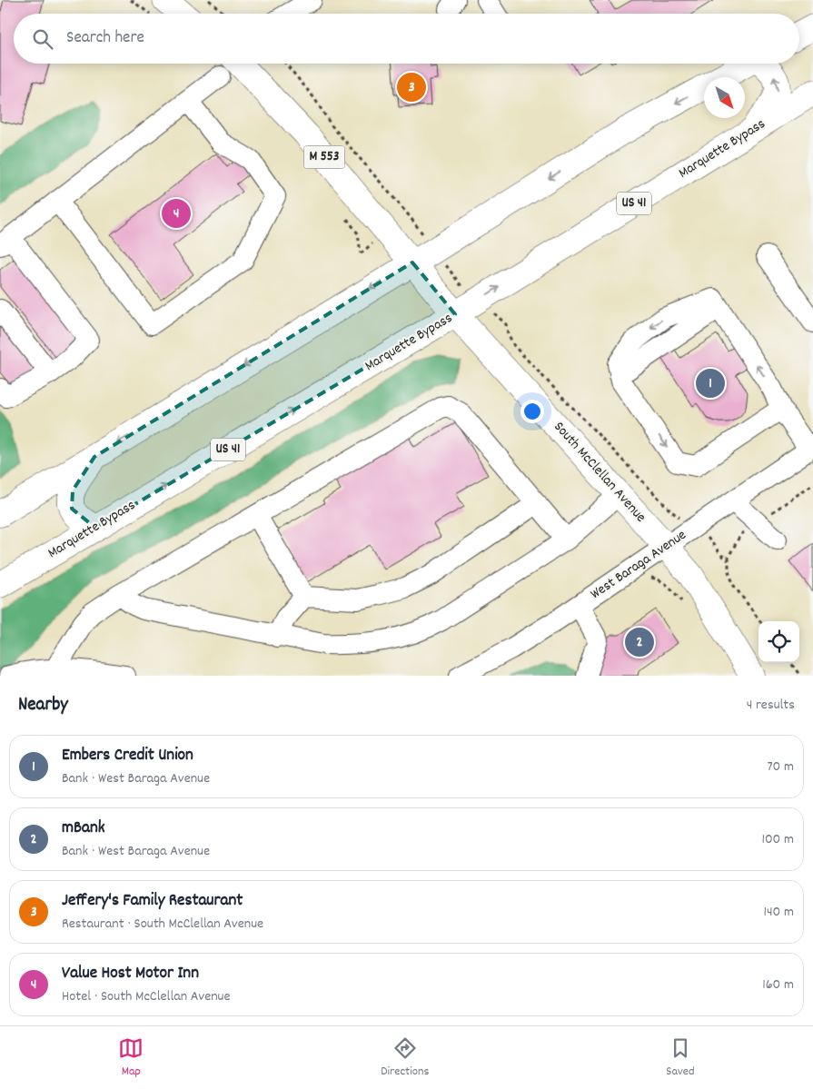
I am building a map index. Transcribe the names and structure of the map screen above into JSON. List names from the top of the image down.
{
  "streets": {
    "main road": [
      "Marquette Bypass",
      "M 553",
      "US 41",
      "South McClellan Avenue"
    ],
    "street": ["West Baraga Avenue"]
  },
  "crossings": [
    ["Marquette Bypass", "South McClellan Avenue"],
    ["South McClellan Avenue", "West Baraga Avenue"]
  ],
  "north": "bottom right",
  "page": {
    "search": "Search here",
    "pins": [
      "3",
      "4",
      "1",
      "2"
    ],
    "heading": ["Nearby", "4 results"],
    "list": [
      {
        "mark": "1",
        "name": "Embers Credit Union",
        "note": "Bank · West Baraga Avenue",
        "value": "70 m"
      },
      {
        "mark": "2",
        "name": "mBank",
        "note": "Bank · West Baraga Avenue",
        "value": "100 m"
      },
      {
        "mark": "3",
        "name": "Jeffery's Family Restaurant",
        "note": "Restaurant · South McClellan Avenue",
        "value": "140 m"
      },
      {
        "mark": "4",
        "name": "Value Host Motor Inn",
        "note": "Hotel · South McClellan Avenue",
        "value": "160 m"
      }
    ],
    "nav": ["Map", "Directions", "Saved"]
  }
}
